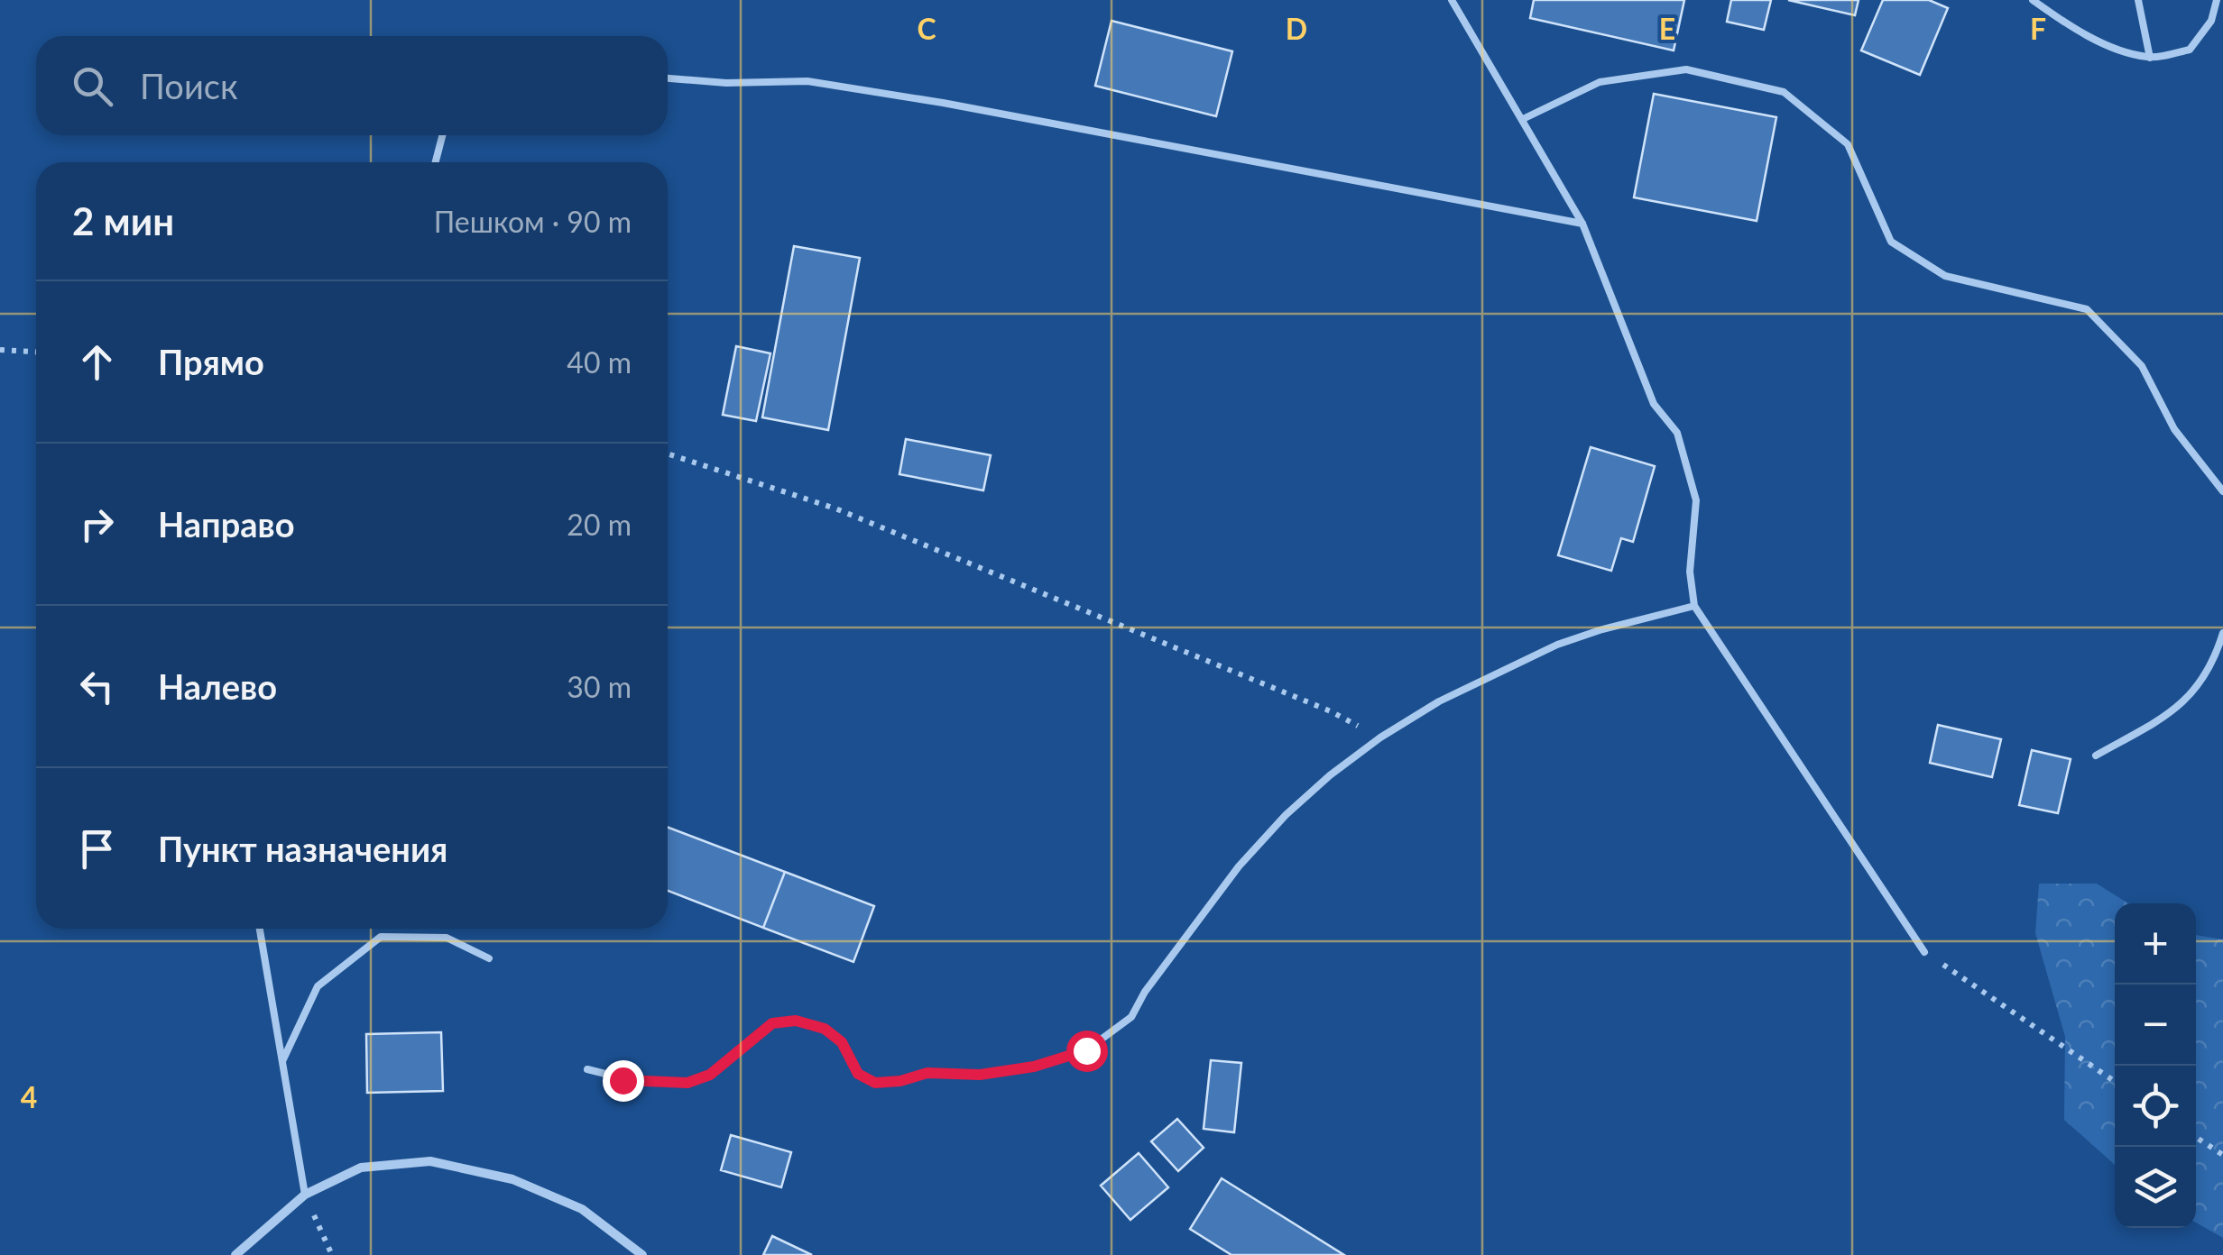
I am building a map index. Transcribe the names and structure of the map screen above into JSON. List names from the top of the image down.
{
  "page": {
    "search": "Поиск",
    "heading": ["2 мин", "Пешком · 90 m"],
    "list": [
      ["Прямо", "40 m"],
      ["Направо", "20 m"],
      ["Налево", "30 m"],
      "Пункт назначения"
    ],
    "map_buttons": ["+", "−"]
  },
  "grid": {
    "columns": [
      "C",
      "D",
      "E",
      "F"
    ],
    "rows": ["4"]
  }
}
